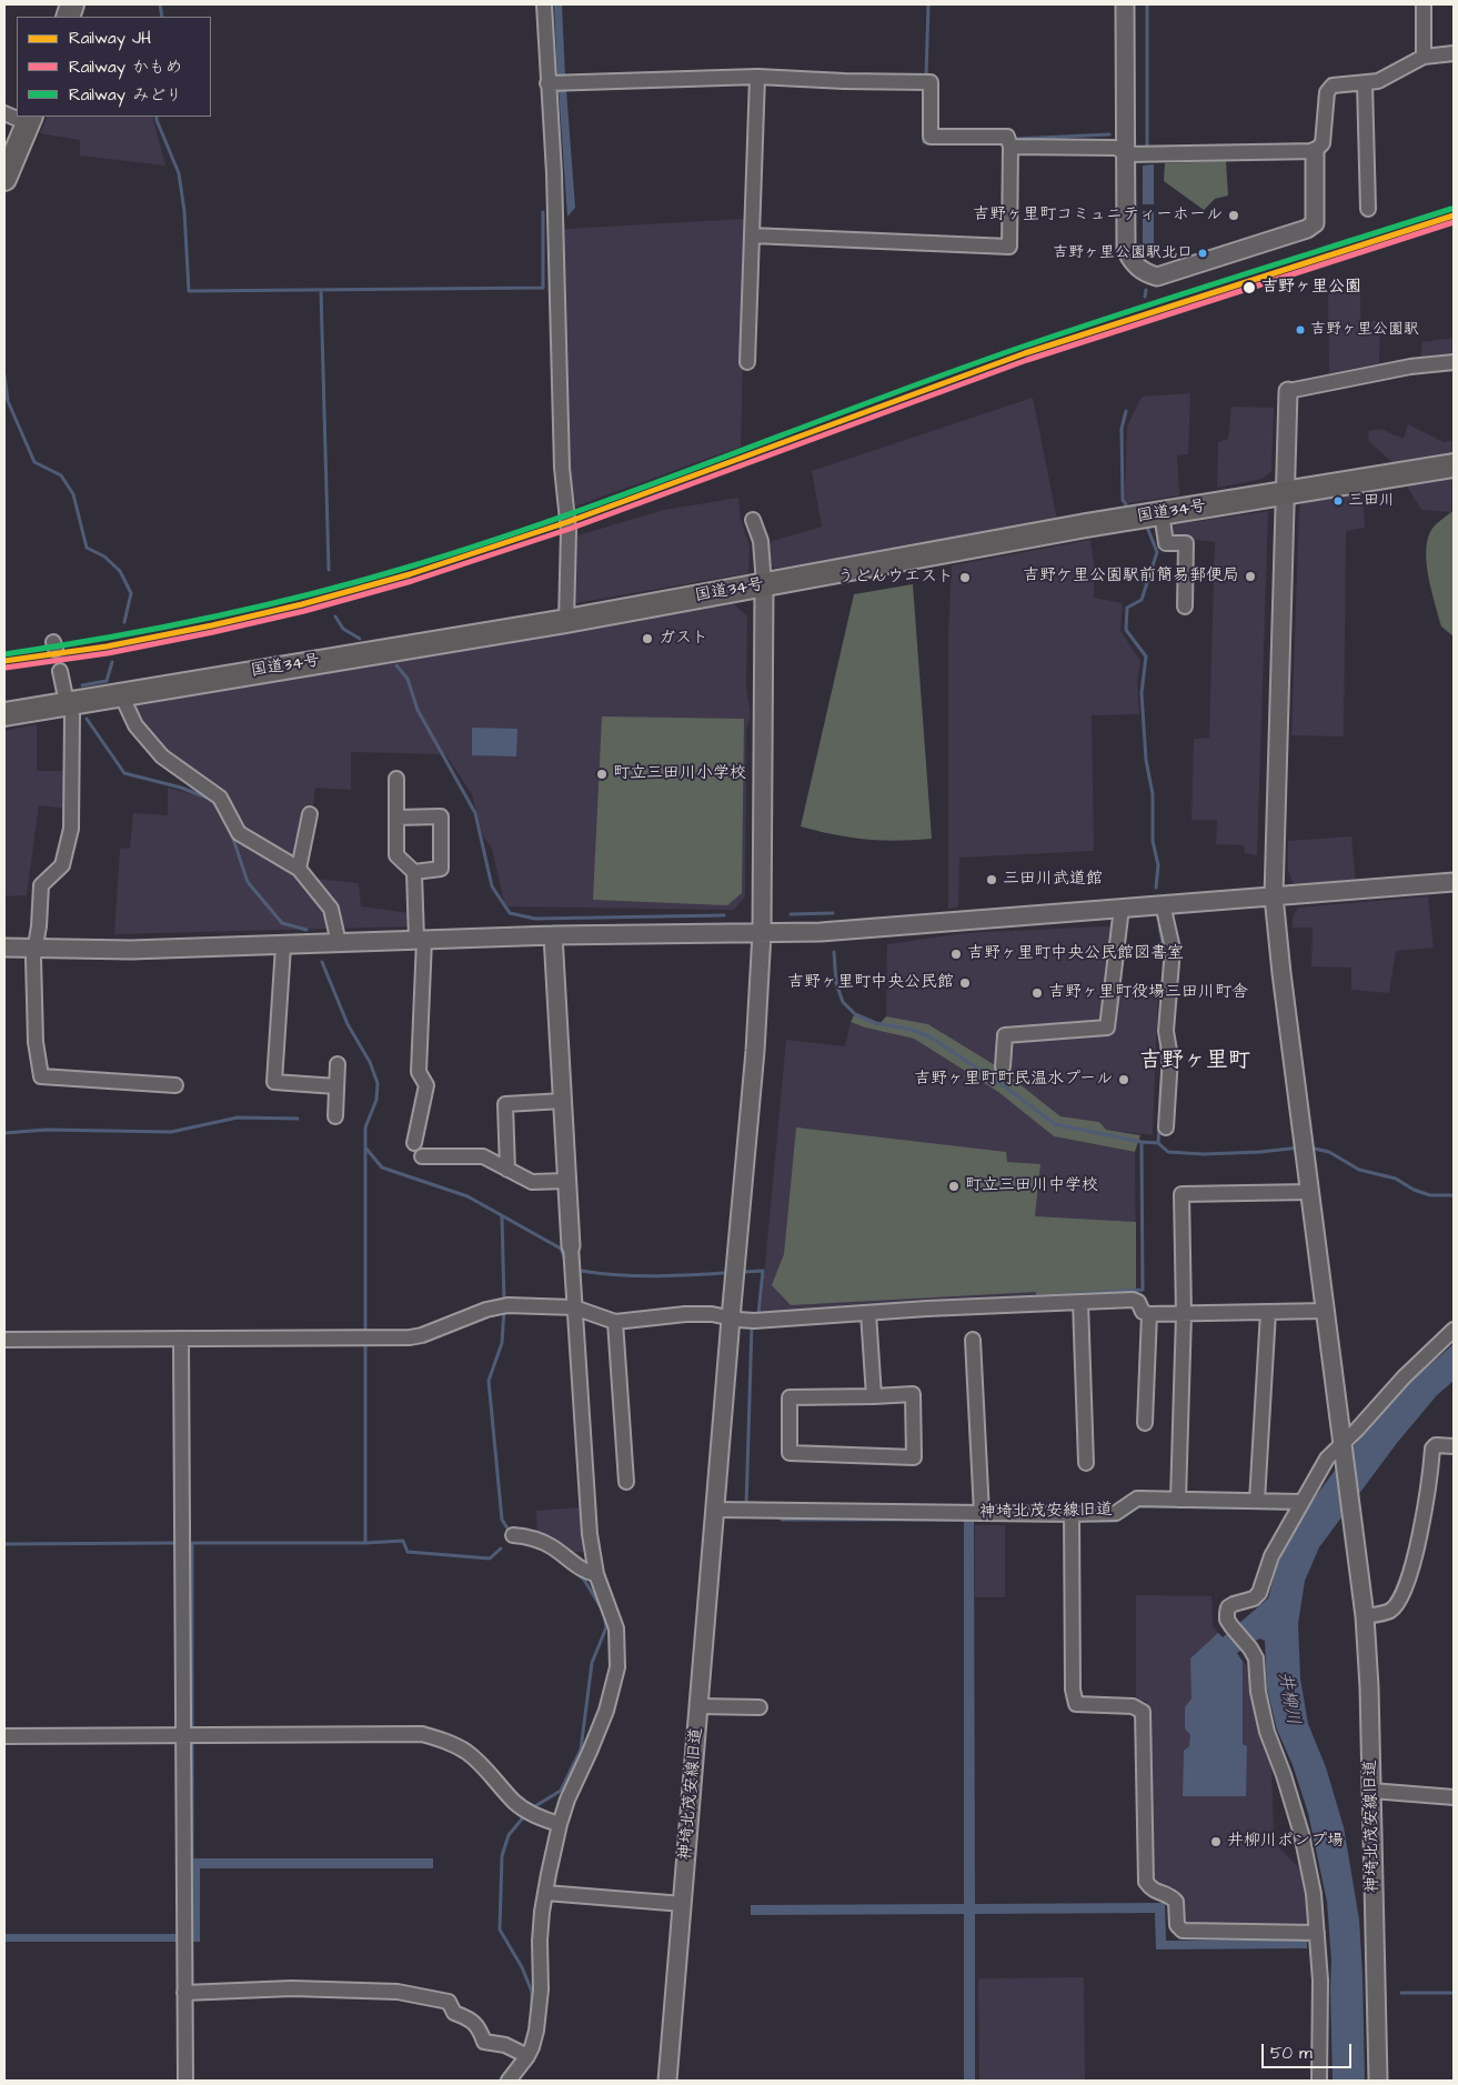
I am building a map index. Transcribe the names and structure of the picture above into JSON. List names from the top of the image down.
{
  "streets": {
    "highway": ["国道34号"],
    "street": ["神埼北茂安線旧道"]
  },
  "crossings": [
    ["国道34号", "神埼北茂安線旧道"]
  ],
  "districts": ["吉野ヶ里町"],
  "water": ["井柳川"],
  "places": [
    "吉野ヶ里町コミュニティーホール",
    "吉野ヶ里公園駅北口",
    "吉野ヶ里公園",
    "吉野ヶ里公園駅",
    "三田川",
    "吉野ケ里公園駅前簡易郵便局",
    "うどんウエスト",
    "ガスト",
    "町立三田川小学校",
    "三田川武道館",
    "吉野ヶ里町中央公民館図書室",
    "吉野ヶ里町中央公民館",
    "吉野ヶ里町役場三田川町舎",
    "吉野ヶ里町町民温水プール",
    "町立三田川中学校",
    "井柳川ポンプ場"
  ],
  "lines": ["rail line みどり", "rail line JH", "rail line かもめ"],
  "legend": ["Railway JH", "Railway かもめ", "Railway みどり"],
  "scale_bar": "50 m"
}
